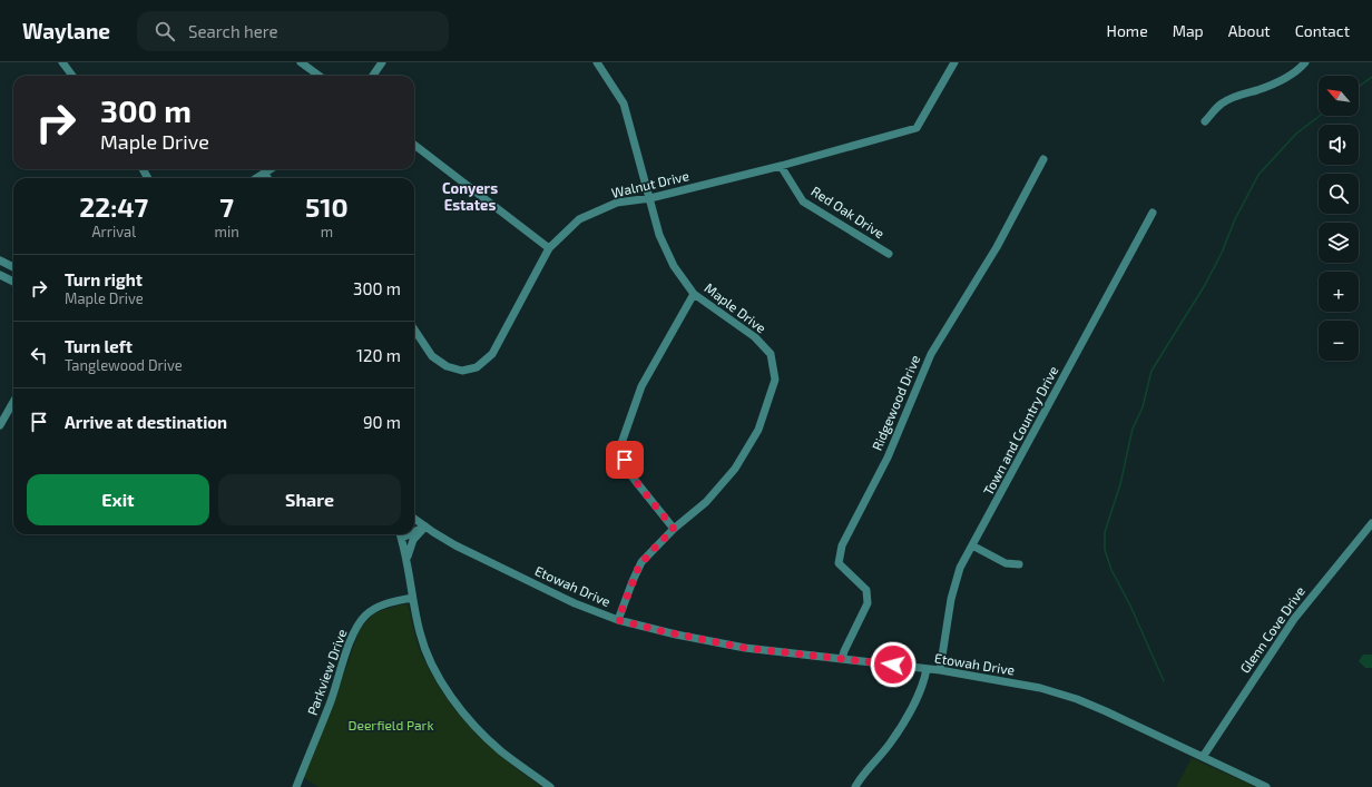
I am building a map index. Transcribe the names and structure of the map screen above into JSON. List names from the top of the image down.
{
  "streets": {
    "street": [
      "Walnut Drive",
      "Red Oak Drive",
      "Maple Drive",
      "Ridgewood Drive",
      "Town and Country Drive",
      "Etowah Drive",
      "Glenn Cove Drive",
      "Parkview Drive"
    ]
  },
  "crossings": [
    ["Walnut Drive", "Red Oak Drive"],
    ["Walnut Drive", "Maple Drive"],
    ["Maple Drive", "Etowah Drive"],
    ["Ridgewood Drive", "Etowah Drive"],
    ["Town and Country Drive", "Etowah Drive"],
    ["Etowah Drive", "Glenn Cove Drive"]
  ],
  "districts": ["Conyers Estates"],
  "parks": ["Deerfield Park"],
  "north": "top left",
  "page": {
    "header": "Waylane",
    "search": "Search here",
    "nav": [
      "Home",
      "Map",
      "About",
      "Contact"
    ],
    "map_buttons": ["+", "−"],
    "turn": ["300 m", "Maple Drive"],
    "eta": [
      "22:47",
      "Arrival",
      "7",
      "min",
      "510",
      "m"
    ],
    "list": [
      {
        "name": "Turn right",
        "note": "Maple Drive",
        "value": "300 m"
      },
      {
        "name": "Turn left",
        "note": "Tanglewood Drive",
        "value": "120 m"
      },
      {
        "name": "Arrive at destination",
        "value": "90 m"
      }
    ],
    "buttons": ["Exit", "Share"]
  }
}
